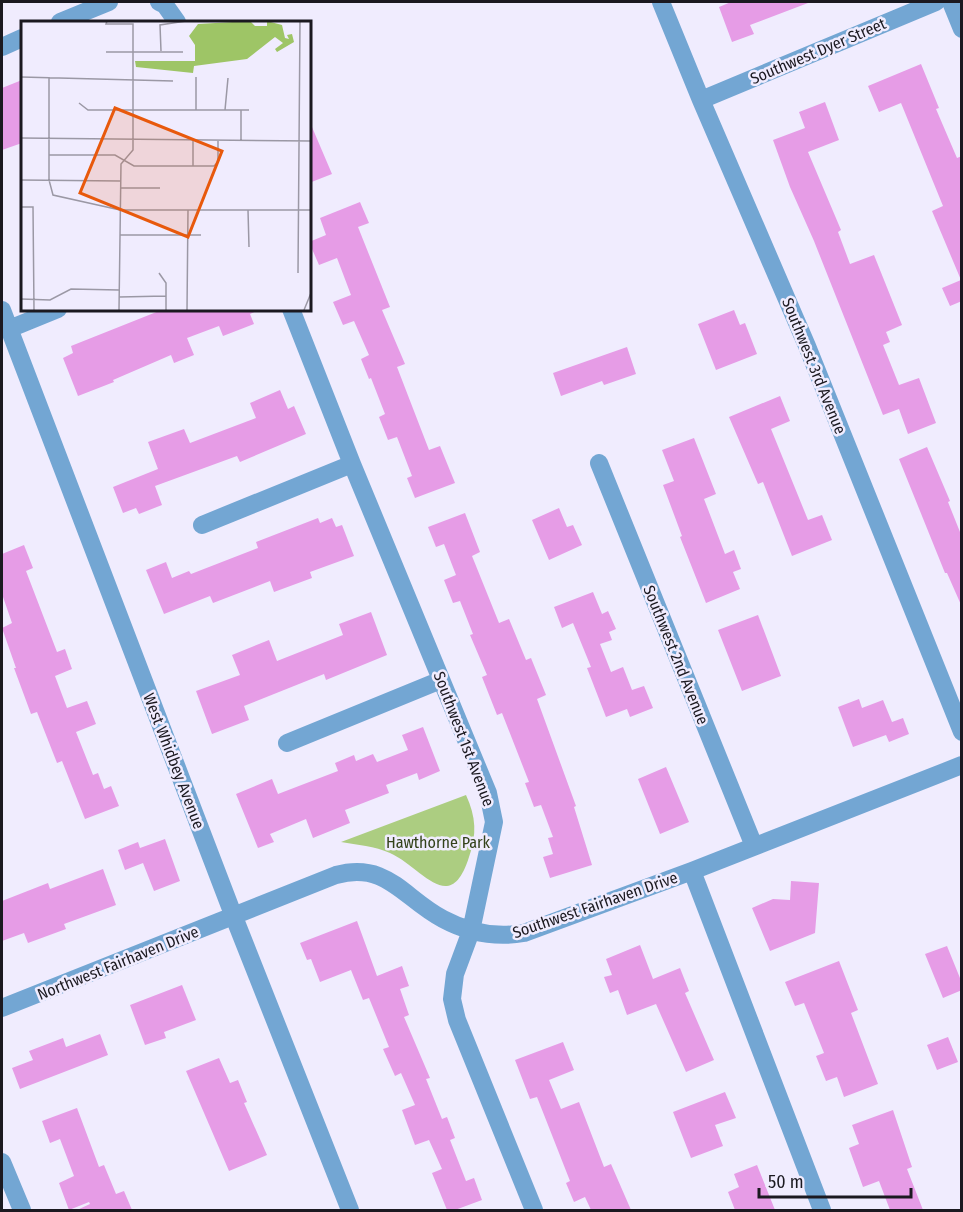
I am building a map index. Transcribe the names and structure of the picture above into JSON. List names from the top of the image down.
{
  "streets": {
    "street": [
      "Southwest Dyer Street",
      "Southwest 3rd Avenue",
      "Southwest 2nd Avenue",
      "Southwest 1st Avenue",
      "West Whidbey Avenue",
      "Southwest Fairhaven Drive",
      "Northwest Fairhaven Drive"
    ]
  },
  "crossings": [
    ["Southwest Dyer Street", "Southwest 3rd Avenue"],
    ["Southwest 2nd Avenue", "Southwest Fairhaven Drive"],
    ["Southwest 1st Avenue", "Southwest Fairhaven Drive"],
    ["West Whidbey Avenue", "Southwest Fairhaven Drive"],
    ["West Whidbey Avenue", "Northwest Fairhaven Drive"],
    ["Southwest Fairhaven Drive", "Northwest Fairhaven Drive"]
  ],
  "parks": ["Hawthorne Park"],
  "scale_bar": "50 m"
}
